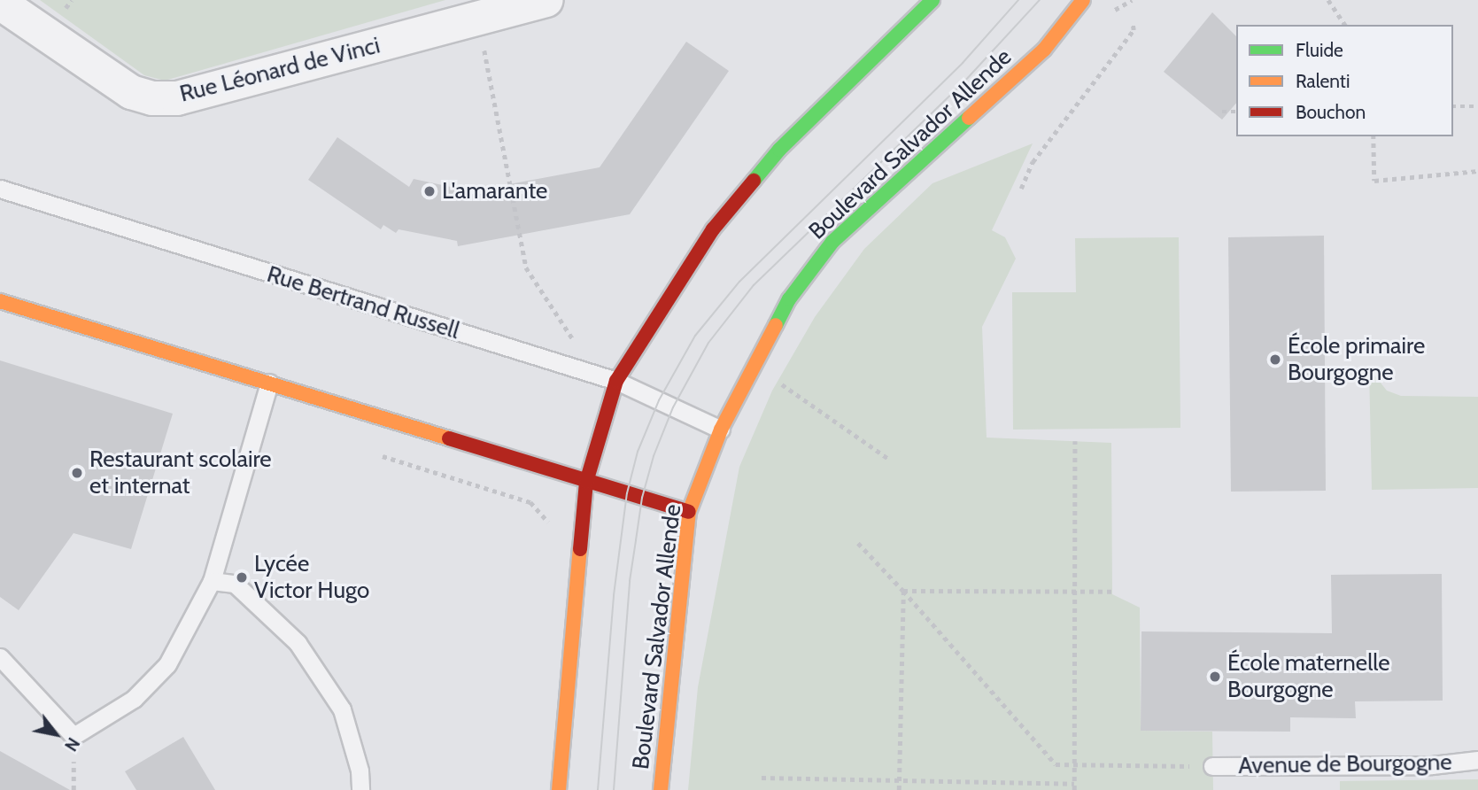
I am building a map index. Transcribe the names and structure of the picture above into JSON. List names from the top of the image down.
{
  "streets": {
    "street": ["Rue Léonard de Vinci", "Boulevard Salvador Allende"],
    "lane": ["Rue Bertrand Russell", "Avenue de Bourgogne"]
  },
  "crossings": [
    ["Boulevard Salvador Allende", "Rue Bertrand Russell"]
  ],
  "places": [
    "L'amarante",
    "École primaire Bourgogne",
    "Restaurant scolaire et internat",
    "Lycée Victor Hugo",
    "École maternelle Bourgogne"
  ],
  "legend": ["Fluide", "Ralenti", "Bouchon"],
  "north": "bottom right"
}
